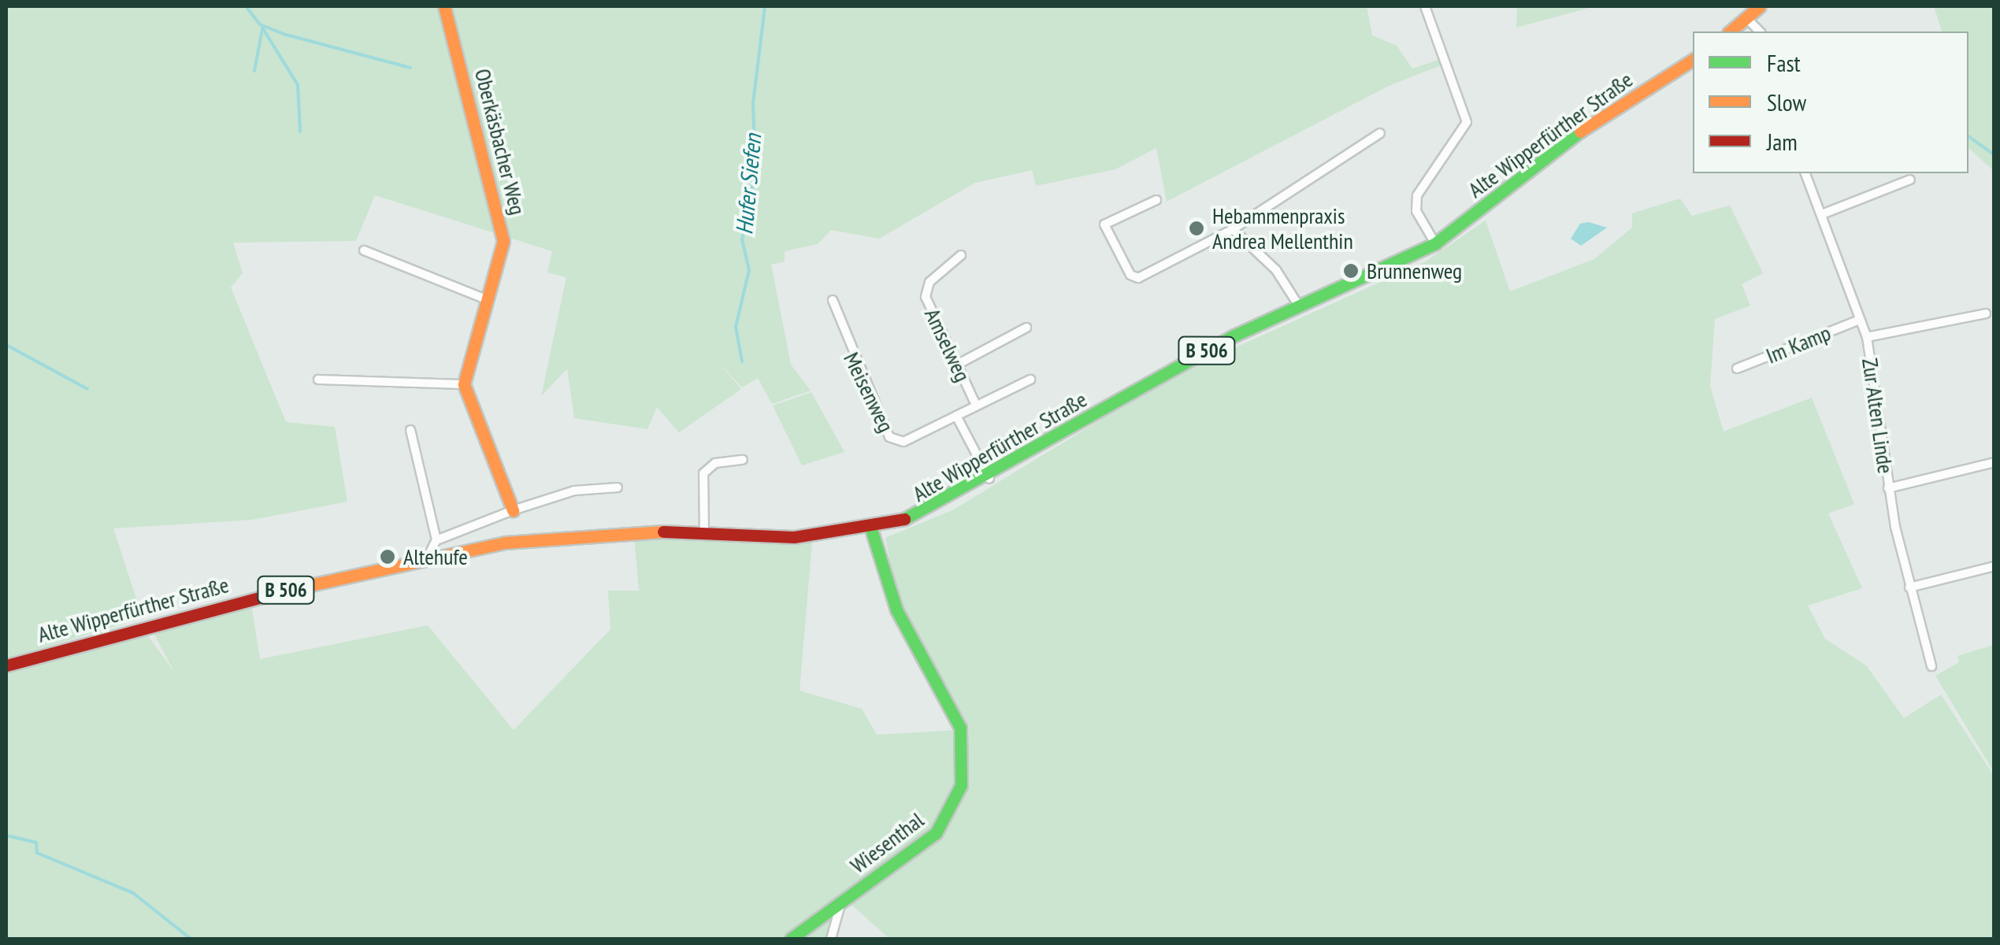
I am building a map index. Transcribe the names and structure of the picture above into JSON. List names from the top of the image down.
{
  "streets": {
    "main road": [
      "Alte Wipperfürther Straße",
      "Oberkäsbacher Weg",
      "B 506",
      "Wiesenthal"
    ],
    "street": [
      "Im Kamp",
      "Amselweg",
      "Meisenweg",
      "Zur Alten Linde"
    ]
  },
  "crossings": [
    ["Alte Wipperfürther Straße", "Wiesenthal"],
    ["Im Kamp", "Zur Alten Linde"],
    ["Amselweg", "Meisenweg"]
  ],
  "water": ["Hufer Siefen"],
  "places": ["Hebammenpraxis Andrea Mellenthin", "Brunnenweg", "Altehufe"],
  "legend": ["Fast", "Slow", "Jam"]
}
